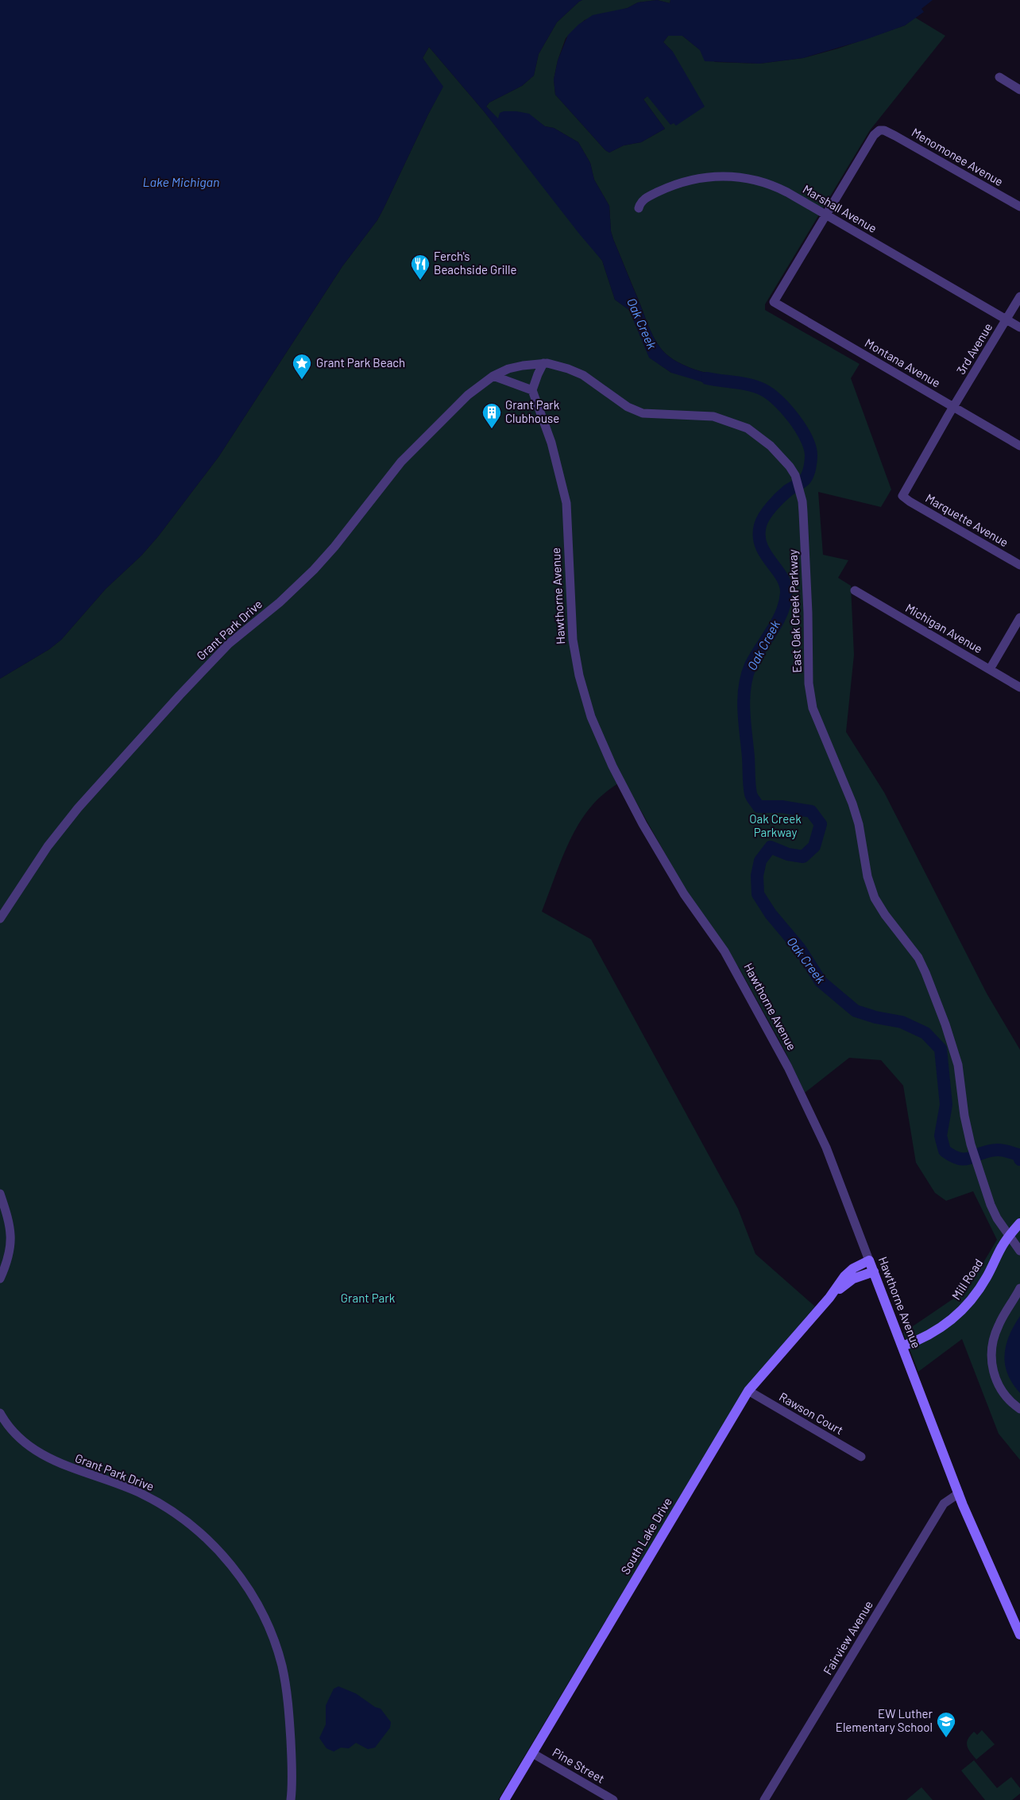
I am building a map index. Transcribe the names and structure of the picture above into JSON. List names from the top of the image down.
{
  "streets": {
    "street": [
      "Menomonee Avenue",
      "Marshall Avenue",
      "3rd Avenue",
      "Montana Avenue",
      "Marquette Avenue",
      "Hawthorne Avenue",
      "East Oak Creek Parkway",
      "Michigan Avenue",
      "Grant Park Drive",
      "Mill Road",
      "Rawson Court",
      "South Lake Drive",
      "Fairview Avenue",
      "Pine Street"
    ]
  },
  "crossings": [
    ["Menomonee Avenue", "Marshall Avenue"],
    ["Menomonee Avenue", "Montana Avenue"],
    ["Marshall Avenue", "3rd Avenue"],
    ["Marshall Avenue", "Montana Avenue"],
    ["3rd Avenue", "Montana Avenue"],
    ["3rd Avenue", "Marquette Avenue"],
    ["Hawthorne Avenue", "Mill Road"],
    ["Hawthorne Avenue", "South Lake Drive"],
    ["Hawthorne Avenue", "Fairview Avenue"],
    ["East Oak Creek Parkway", "Grant Park Drive"],
    ["East Oak Creek Parkway", "Mill Road"],
    ["Rawson Court", "South Lake Drive"],
    ["South Lake Drive", "Pine Street"]
  ],
  "water": ["Lake Michigan", "Oak Creek"],
  "parks": ["Oak Creek Parkway", "Grant Park"],
  "places": {
    "restaurant": ["Ferch's Beachside Grille"],
    "place": ["Grant Park Beach"],
    "building": ["Grant Park Clubhouse"],
    "school or university": ["EW Luther Elementary School"]
  }
}
